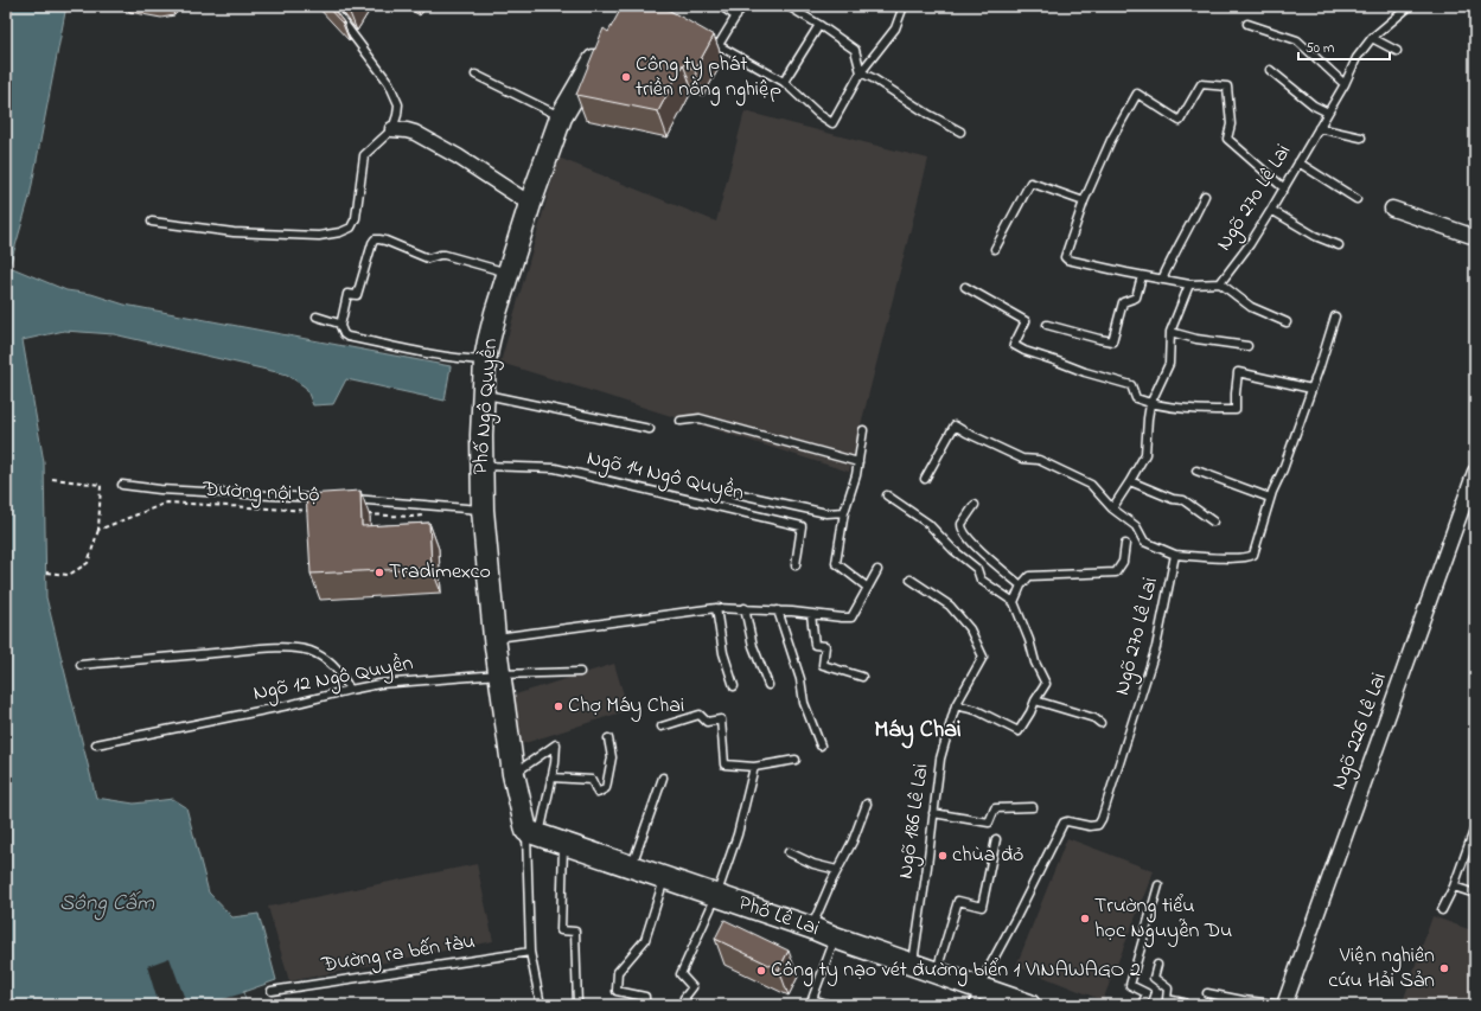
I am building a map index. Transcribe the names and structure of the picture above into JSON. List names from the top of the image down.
{
  "streets": {
    "street": ["Phố Ngô Quyền", "Ngõ 226 Lê Lai", "Phố Lê Lai"],
    "lane": [
      "Ngõ 270 Lê Lai",
      "Ngõ 14 Ngô Quyền",
      "Ngõ 12 Ngô Quyền",
      "Ngõ 186 Lê Lai",
      "Đường ra bến tàu"
    ],
    "path": ["Đường nội bộ"]
  },
  "crossings": [
    ["Ngõ 270 Lê Lai", "Phố Lê Lai"],
    ["Phố Ngô Quyền", "Ngõ 14 Ngô Quyền"],
    ["Phố Ngô Quyền", "Ngõ 12 Ngô Quyền"],
    ["Phố Ngô Quyền", "Phố Lê Lai"],
    ["Ngõ 186 Lê Lai", "Phố Lê Lai"]
  ],
  "districts": ["Máy Chai"],
  "water": ["Sông Cấm"],
  "places": [
    "Công ty phát triền nông nghiệp",
    "Tradimexco",
    "Chợ Máy Chai",
    "chùa đỏ",
    "Trường tiểu học Nguyễn Du",
    "Viện nghiên cứu Hải Sản",
    "Công ty nạo vét đường biển 1 VINAWAGO 2"
  ],
  "scale_bar": "50 m"
}
